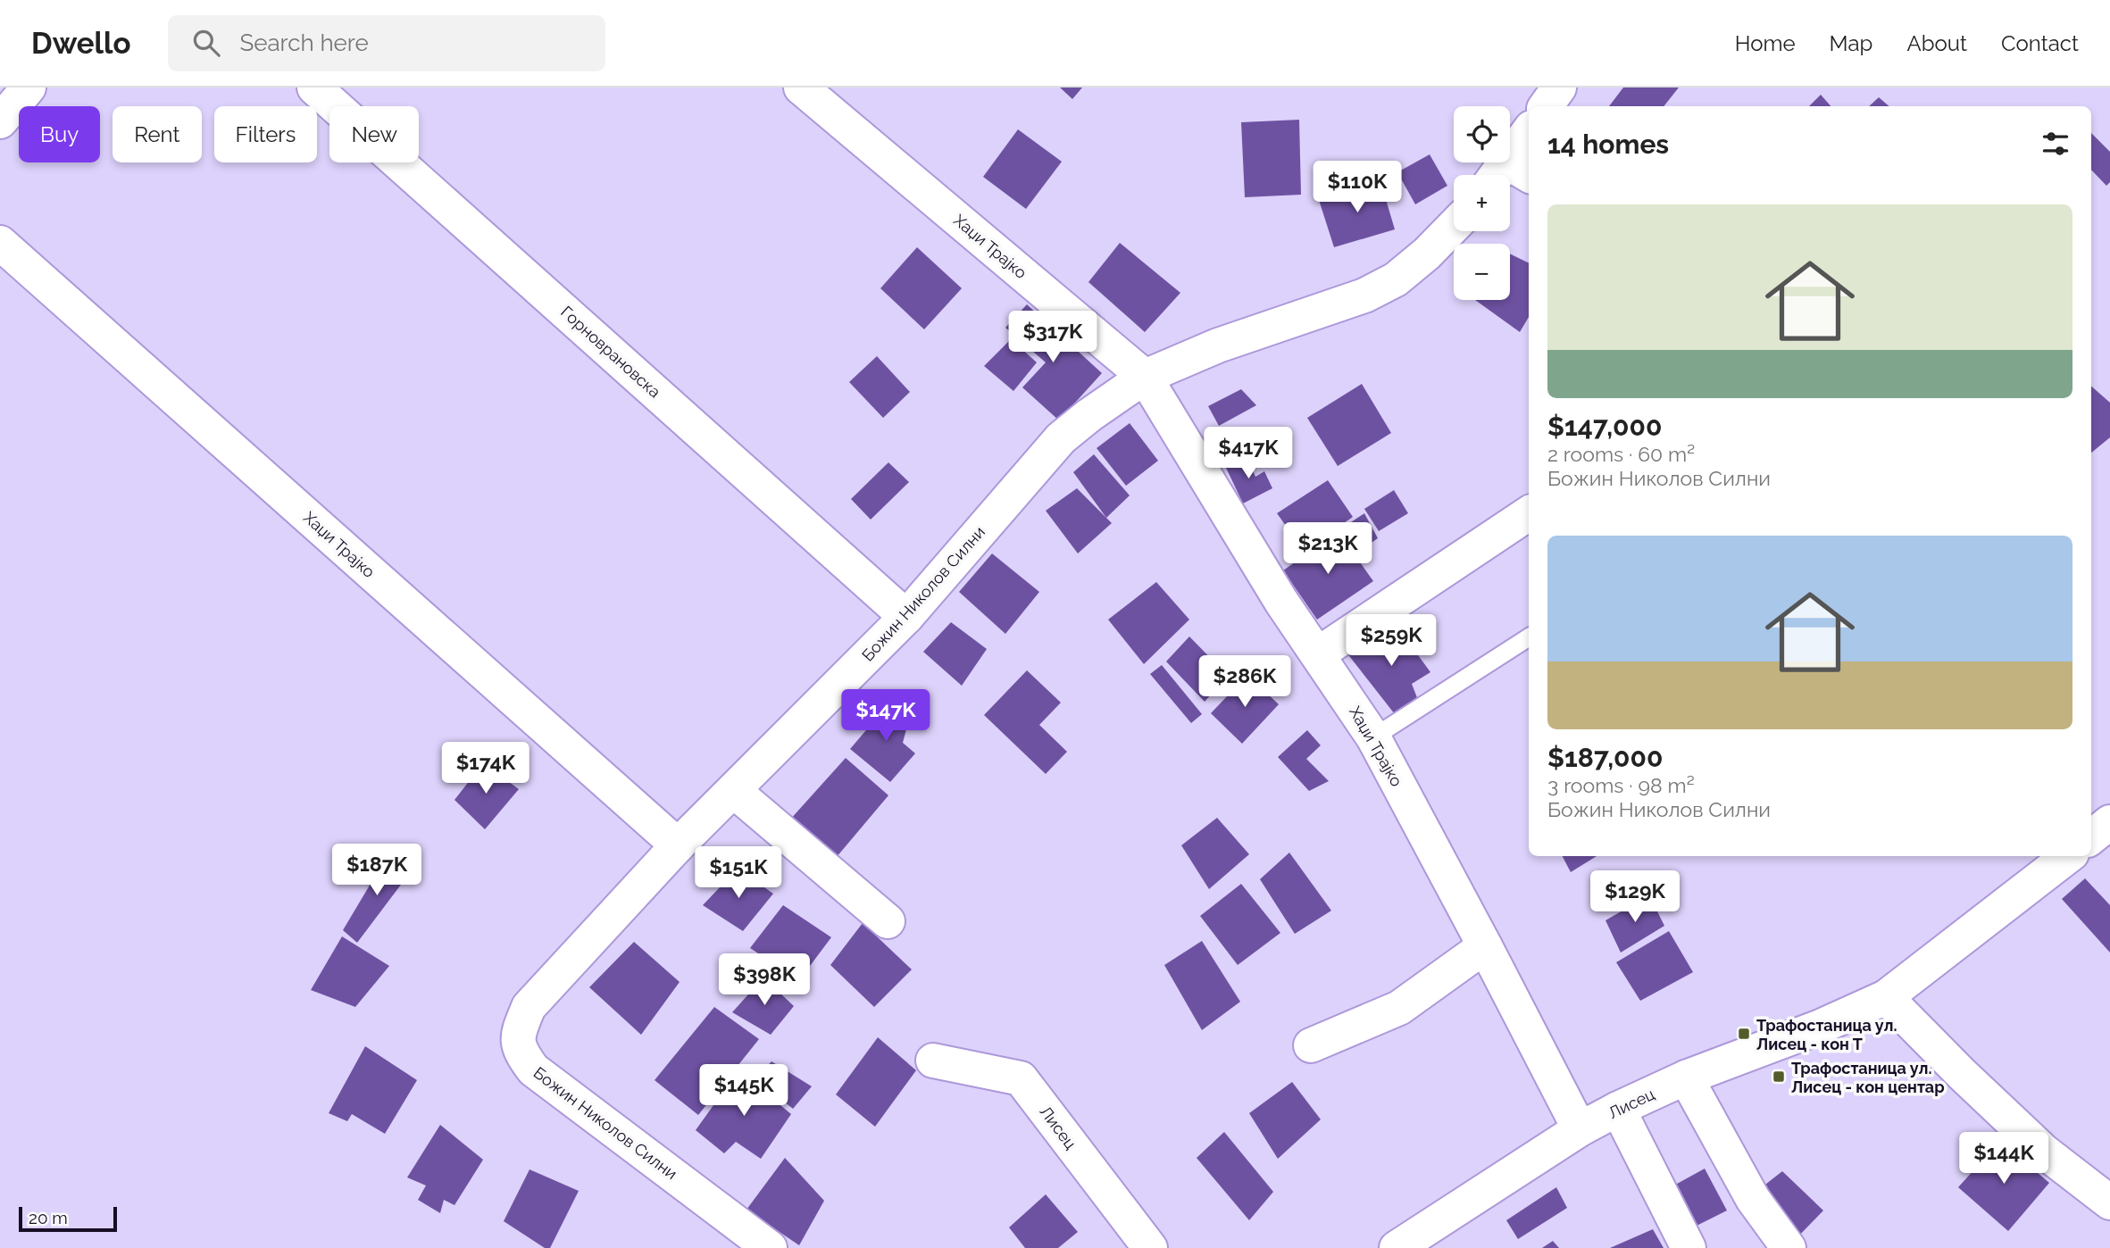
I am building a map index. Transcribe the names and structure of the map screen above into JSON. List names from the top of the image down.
{
  "streets": {
    "street": [
      "Хаџи Трајко",
      "Горноврановска",
      "Божин Николов Силни",
      "Лисец"
    ]
  },
  "crossings": [
    ["Хаџи Трајко", "Божин Николов Силни"],
    ["Хаџи Трајко", "Лисец"],
    ["Горноврановска", "Божин Николов Силни"]
  ],
  "places": {
    "transit": ["Трафостаница ул. Лисец - кон Т", "Трафостаница ул. Лисец - кон центар"]
  },
  "scale_bar": "20 m",
  "page": {
    "header": "Dwello",
    "search": "Search here",
    "nav": [
      "Home",
      "Map",
      "About",
      "Contact"
    ],
    "map_buttons": ["+", "−"],
    "chip": [
      "Buy",
      "Rent",
      "Filters",
      "New"
    ],
    "heading": "14 homes",
    "price": [
      "$110K",
      "$317K",
      "$417K",
      "$213K",
      "$259K",
      "$286K",
      "$147K",
      "$174K",
      "$187K",
      "$151K",
      "$129K",
      "$398K",
      "$145K",
      "$144K"
    ],
    "list": [
      {
        "name": "$147,000",
        "note": "2 rooms · 60 m² · Божин Николов Силни"
      },
      {
        "name": "$187,000",
        "note": "3 rooms · 98 m² · Божин Николов Силни"
      }
    ],
    "scale": "20 m"
  }
}
